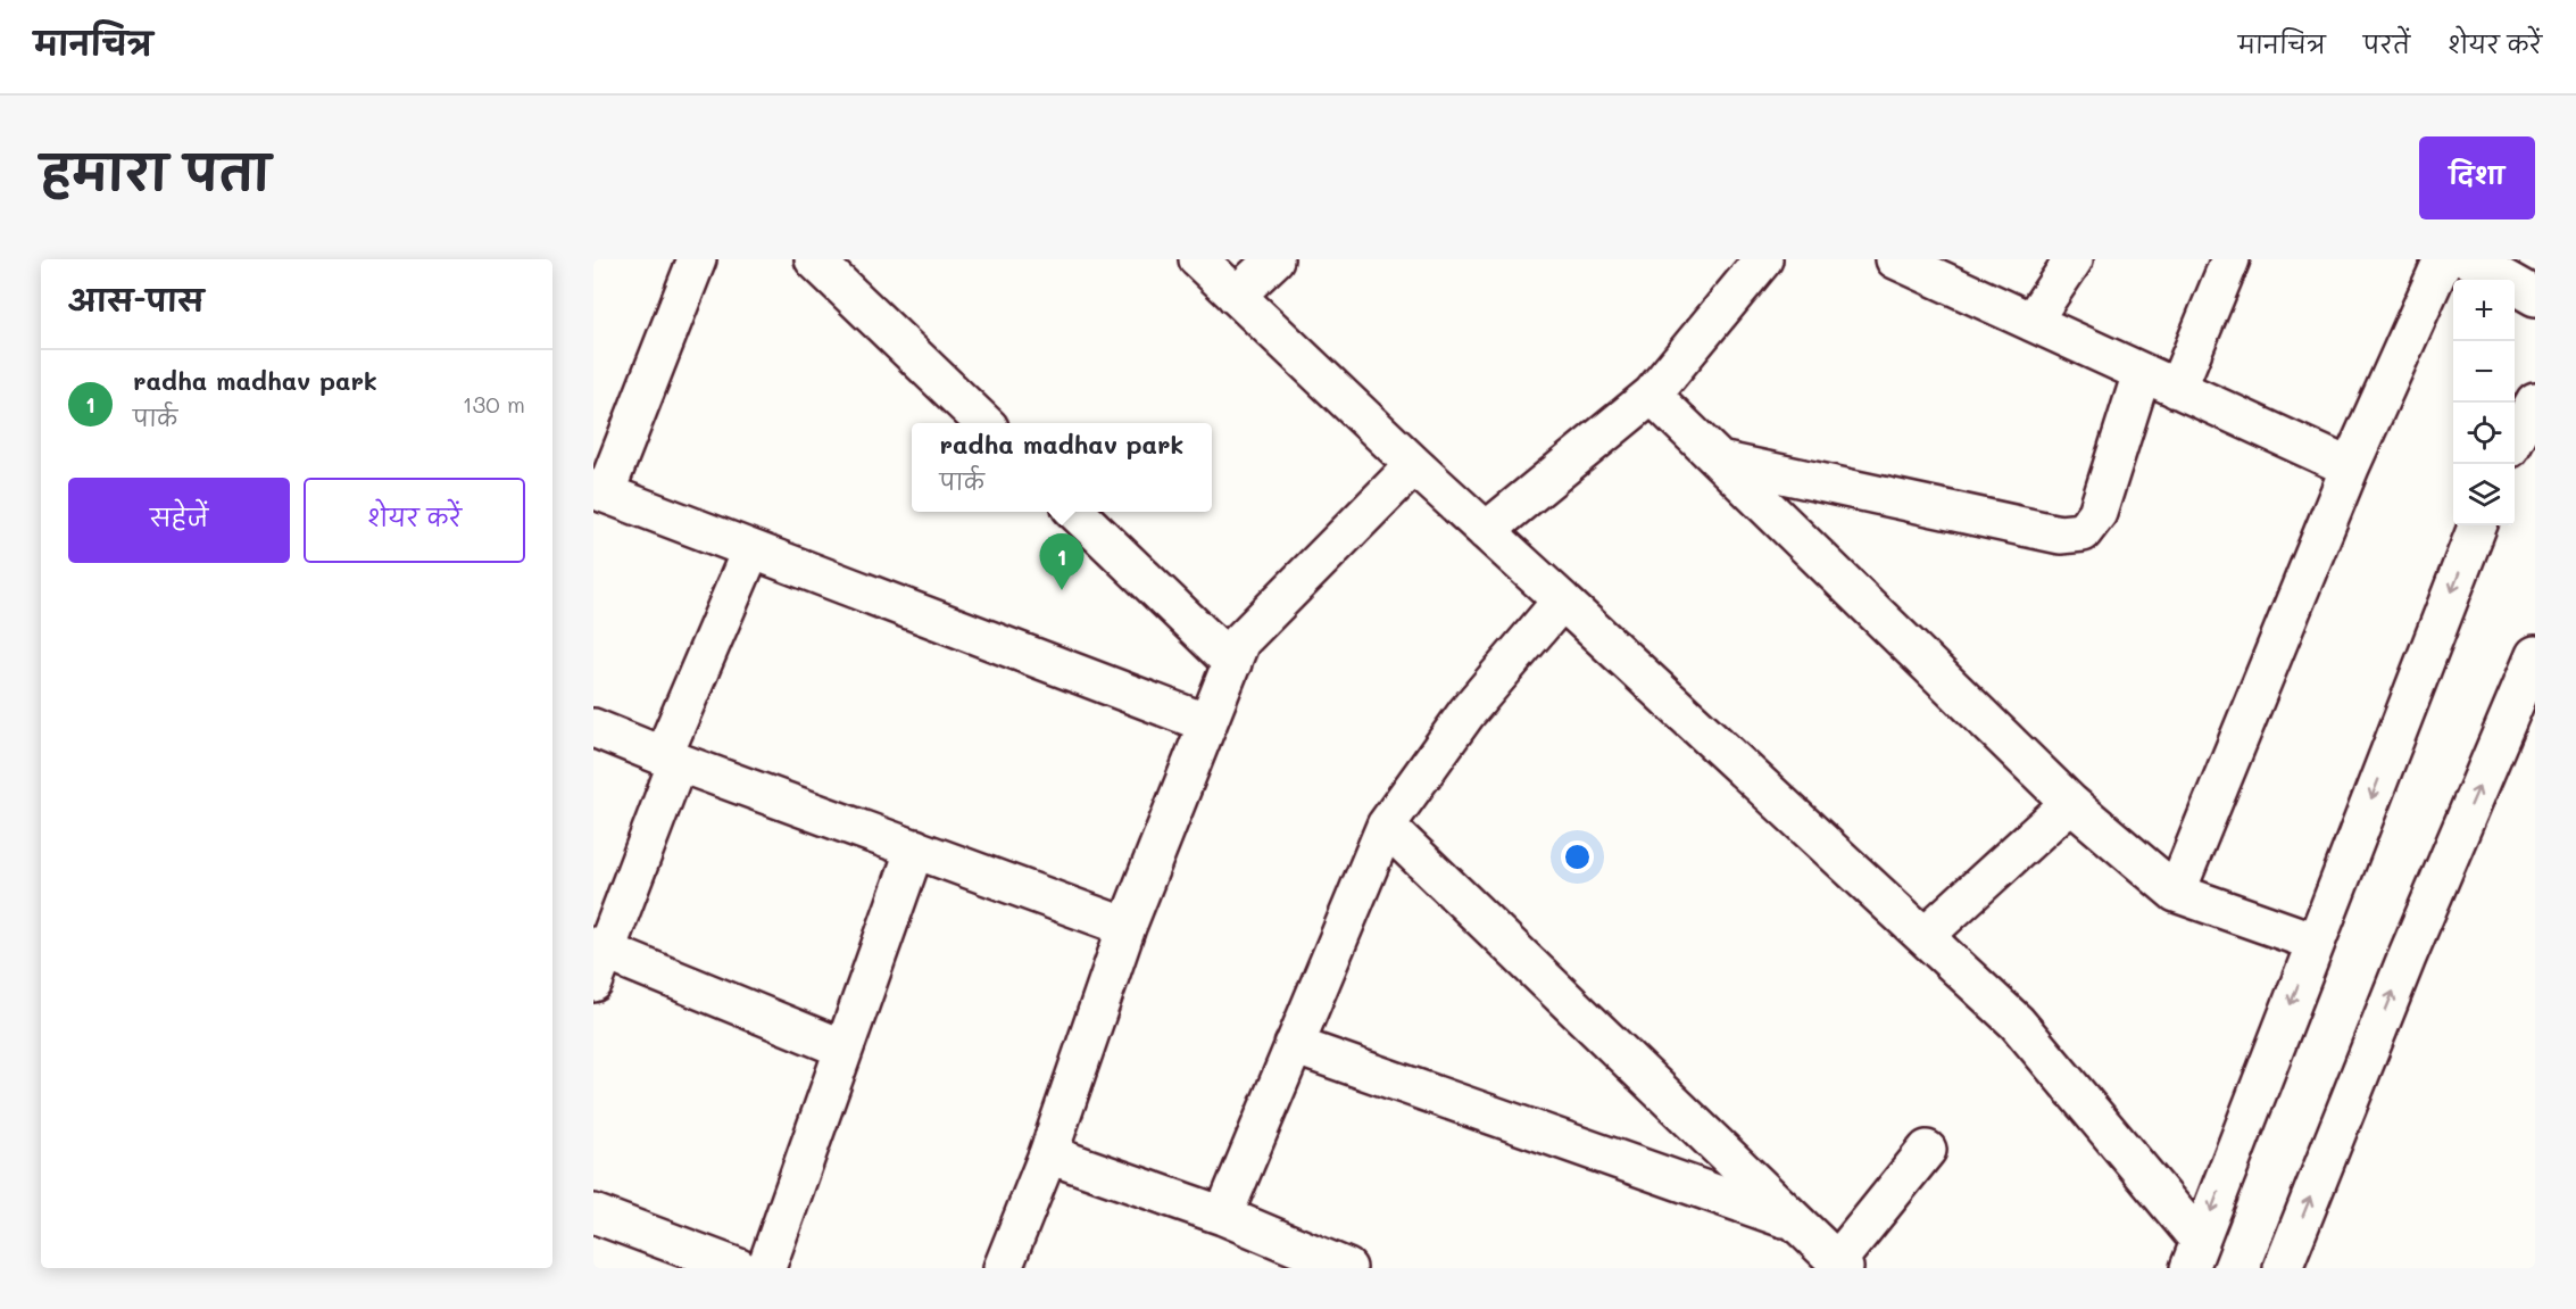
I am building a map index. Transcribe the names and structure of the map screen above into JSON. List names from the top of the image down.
{
  "page": {
    "header": "मानचित्र",
    "nav": ["मानचित्र", "परतें", "शेयर करें"],
    "title": "हमारा पता",
    "buttons": [
      "दिशा",
      ["सहेजें", "शेयर करें"]
    ],
    "heading": "आस-पास",
    "map_buttons": ["+", "−"],
    "list": [
      {
        "mark": "1",
        "name": "radha madhav park",
        "note": "पार्क",
        "value": "130 m"
      }
    ],
    "popup": ["radha madhav park", "पार्क"],
    "pins": "1"
  }
}
